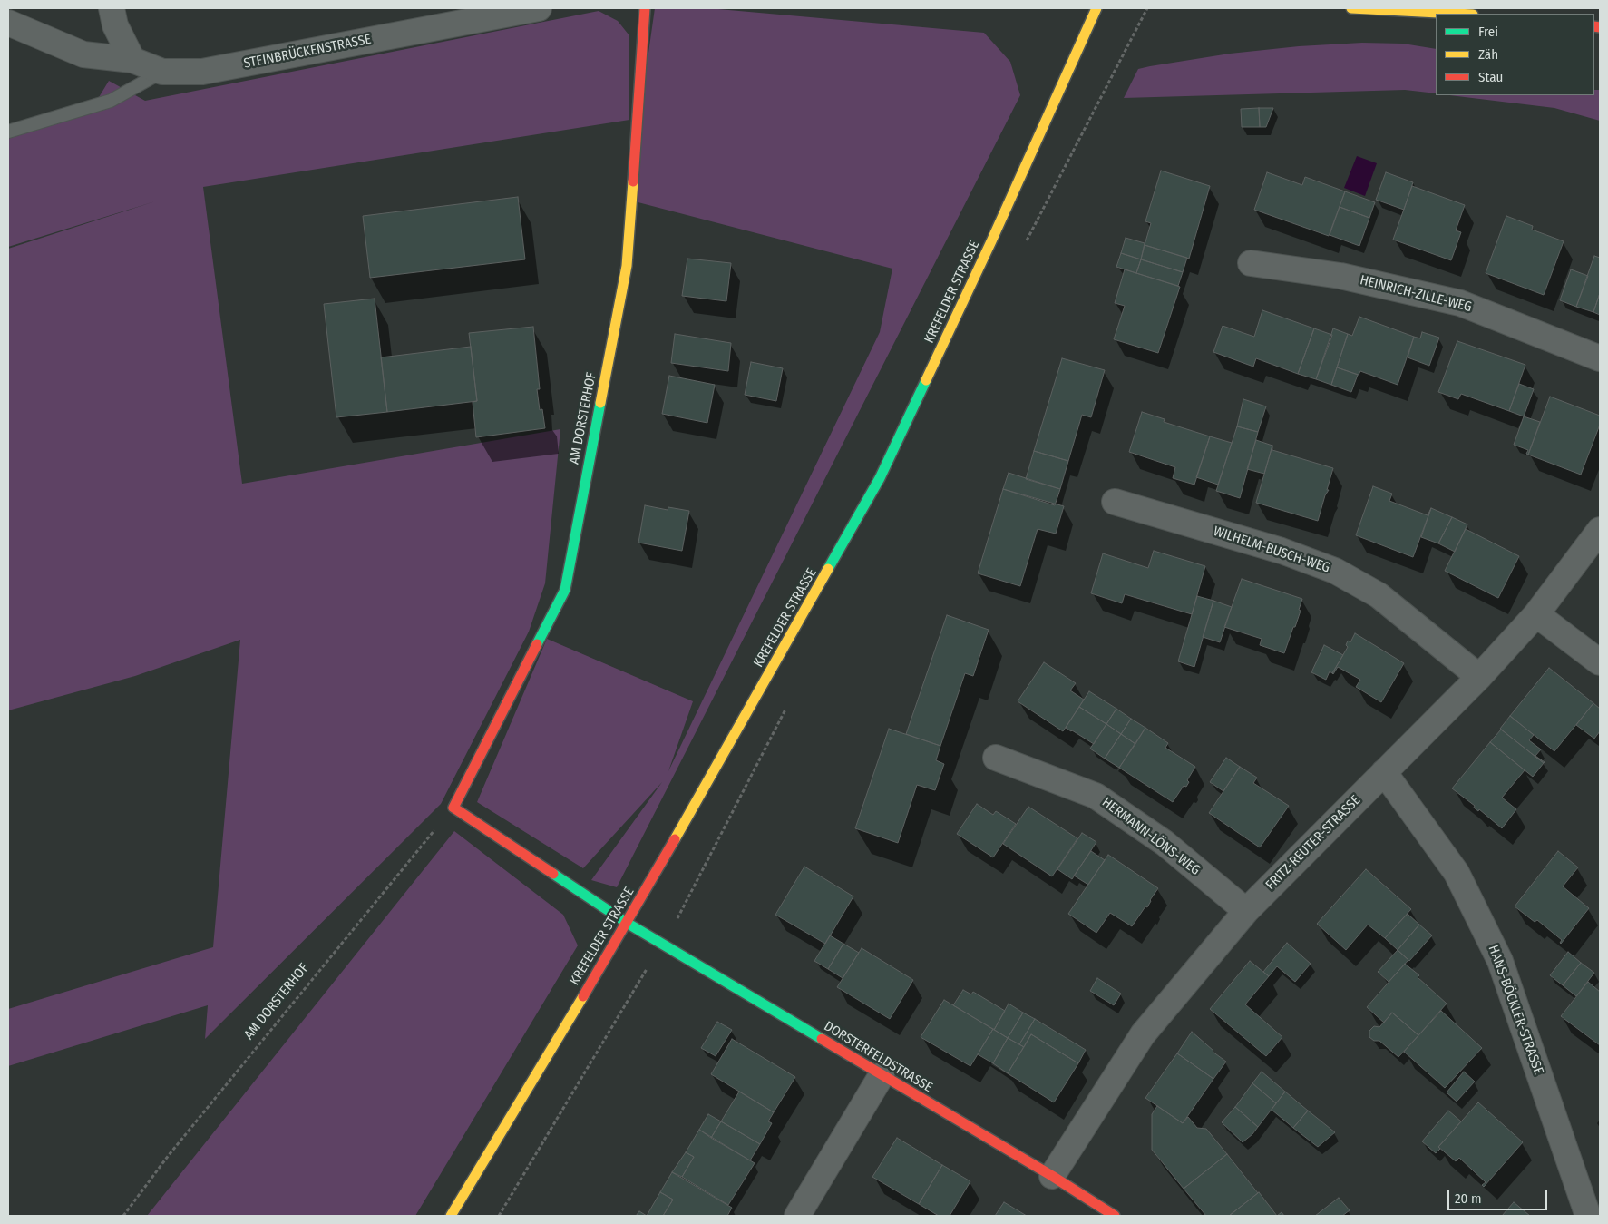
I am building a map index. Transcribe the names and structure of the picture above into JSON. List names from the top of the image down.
{
  "streets": {
    "street": [
      "STEINBRÜCKENSTRASSE",
      "KREFELDER STRASSE",
      "HEINRICH-ZILLE-WEG",
      "AM DORSTERHOF",
      "WILHELM-BUSCH-WEG",
      "HERMANN-LÖNS-WEG",
      "FRITZ-REUTER-STRASSE",
      "HANS-BÖCKLER-STRASSE",
      "DORSTERFELDSTRASSE"
    ]
  },
  "crossings": [
    ["KREFELDER STRASSE", "DORSTERFELDSTRASSE"],
    ["WILHELM-BUSCH-WEG", "FRITZ-REUTER-STRASSE"],
    ["HERMANN-LÖNS-WEG", "FRITZ-REUTER-STRASSE"],
    ["FRITZ-REUTER-STRASSE", "HANS-BÖCKLER-STRASSE"],
    ["FRITZ-REUTER-STRASSE", "DORSTERFELDSTRASSE"]
  ],
  "legend": ["Frei", "Zäh", "Stau"],
  "scale_bar": "20 m"
}
